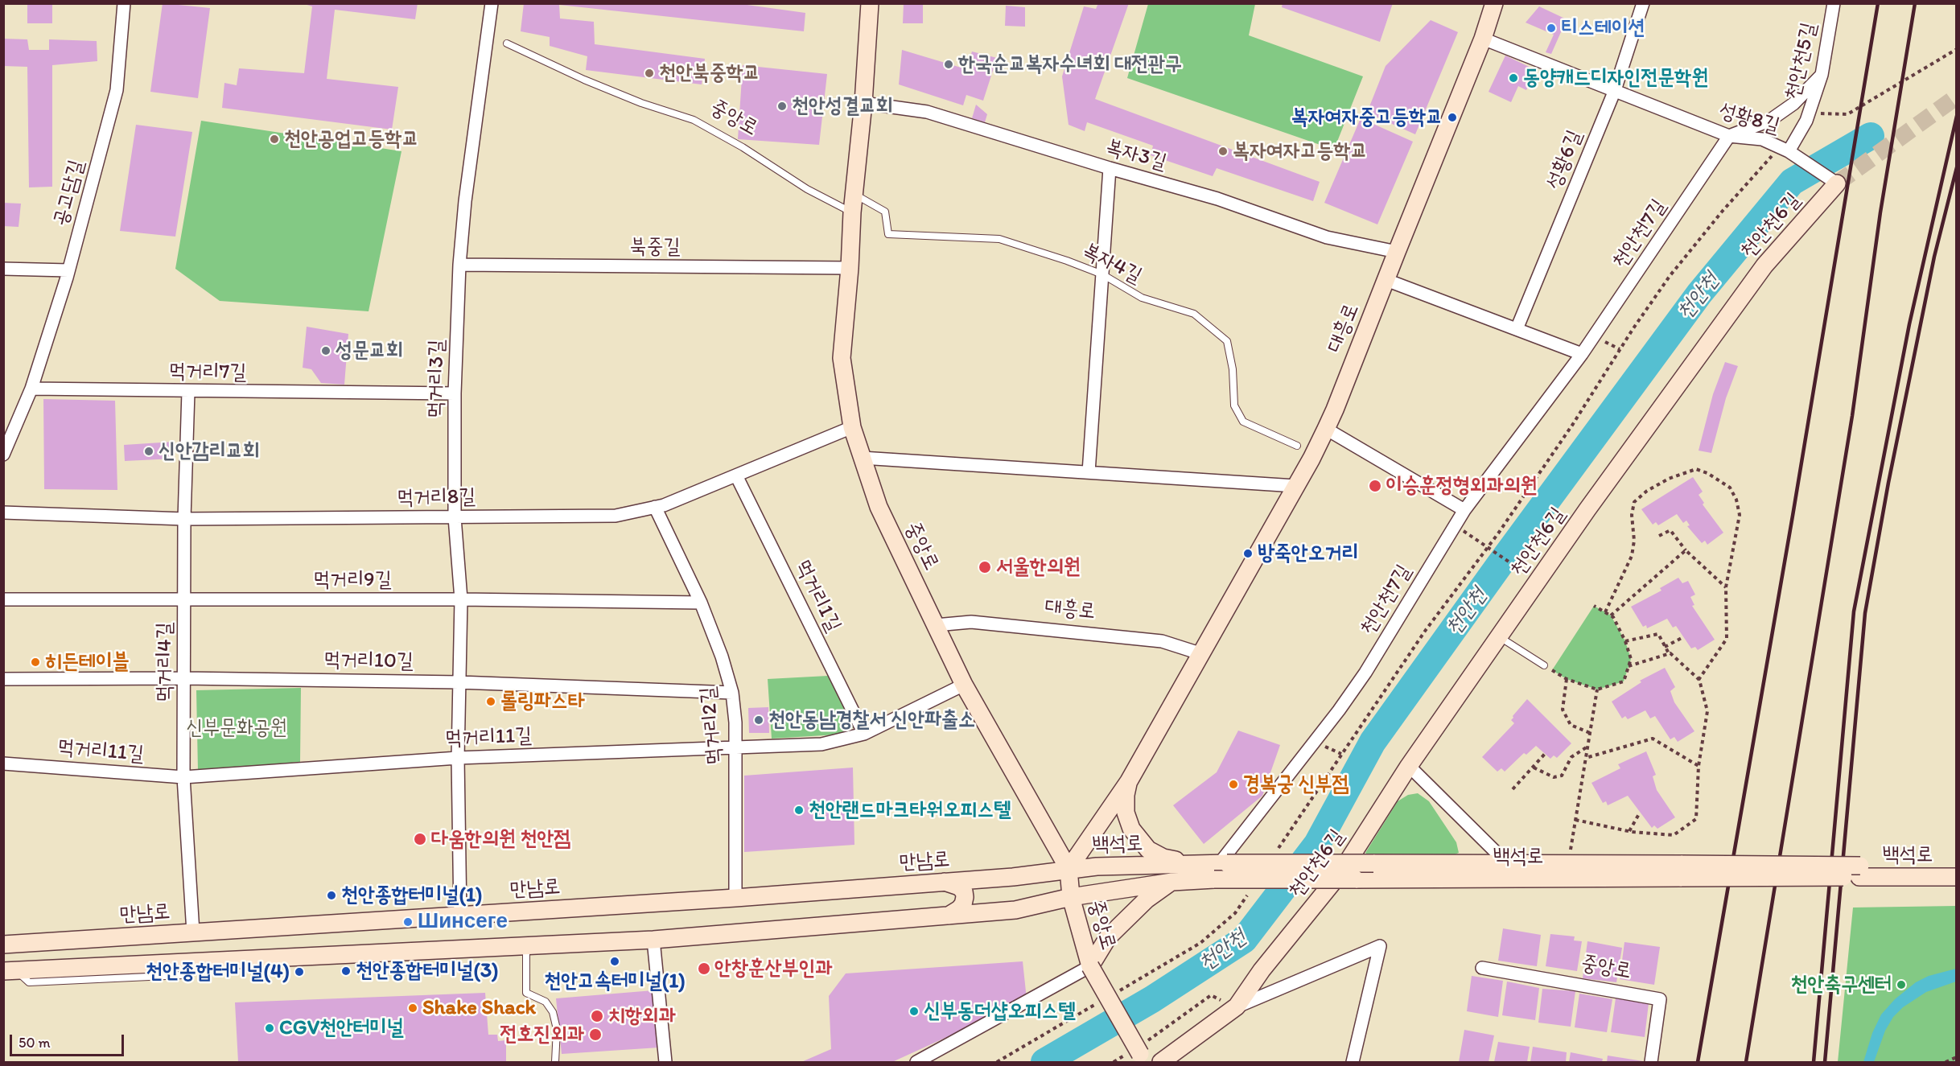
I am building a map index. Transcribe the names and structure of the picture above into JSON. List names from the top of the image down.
{
  "streets": {
    "main road": [
      "중앙로",
      "천안천6길",
      "대흥로",
      "백석로",
      "만남로"
    ],
    "street": [
      "천안천5길",
      "성황8길",
      "복자3길",
      "성황6길",
      "공고담길",
      "천안천7길",
      "북중길",
      "먹거리7길",
      "먹거리3길",
      "먹거리8길",
      "먹거리9길",
      "먹거리1길",
      "먹거리10길",
      "먹거리4길",
      "먹거리2길",
      "먹거리11길"
    ],
    "lane": ["복자4길"]
  },
  "crossings": [
    ["천안천5길", "성황8길"],
    ["중앙로", "복자3길"],
    ["중앙로", "북중길"],
    ["중앙로", "복자4길"],
    ["중앙로", "대흥로"],
    ["중앙로", "먹거리8길"],
    ["중앙로", "먹거리11길"],
    ["중앙로", "백석로"],
    ["중앙로", "만남로"],
    ["성황8길", "성황6길"],
    ["성황8길", "천안천7길"],
    ["성황8길", "대흥로"],
    ["복자3길", "대흥로"],
    ["공고담길", "먹거리7길"],
    ["천안천7길", "백석로"],
    ["북중길", "먹거리3길"],
    ["대흥로", "백석로"],
    ["대흥로", "만남로"],
    ["먹거리7길", "먹거리3길"],
    ["먹거리7길", "먹거리4길"],
    ["먹거리3길", "먹거리8길"],
    ["먹거리3길", "먹거리9길"],
    ["먹거리3길", "먹거리10길"],
    ["먹거리3길", "먹거리11길"],
    ["먹거리3길", "만남로"],
    ["먹거리8길", "먹거리1길"],
    ["먹거리8길", "먹거리4길"],
    ["먹거리8길", "먹거리2길"],
    ["먹거리9길", "먹거리4길"],
    ["먹거리9길", "먹거리2길"],
    ["먹거리1길", "먹거리11길"],
    ["먹거리10길", "먹거리4길"],
    ["먹거리10길", "먹거리2길"],
    ["먹거리4길", "먹거리11길"],
    ["먹거리4길", "만남로"],
    ["먹거리2길", "먹거리11길"],
    ["먹거리2길", "만남로"],
    ["백석로", "만남로"]
  ],
  "water": ["천안천"],
  "parks": ["신부문화공원"],
  "places": [
    "티스테이션",
    "한국순교복자수녀회 대전관구",
    "천안북중학교",
    "동양캐드디자인전문학원",
    "천안성결교회",
    "복자여자중고등학교",
    "천안공업고등학교",
    "복자여자고등학교",
    "성문교회",
    "신안감리교회",
    "이승훈정형외과의원",
    "방죽안오거리",
    "서울한의원",
    "히든테이블",
    "롤링파스타",
    "천안동남경찰서 신안파출소",
    "경복궁 신부점",
    "천안랜드마크타워오피스텔",
    "다움한의원 천안점",
    "천안종합터미널(1)",
    "Шинсеге",
    "천안고속터미널(1)",
    "안창훈산부인과",
    "천안종합터미널(3)",
    "천안종합터미널(4)",
    "천안축구센터",
    "Shake Shack",
    "신부동더샵오피스텔",
    "치항외과",
    "CGV천안터미널",
    "전호진외과"
  ],
  "scale_bar": "50 m"
}
